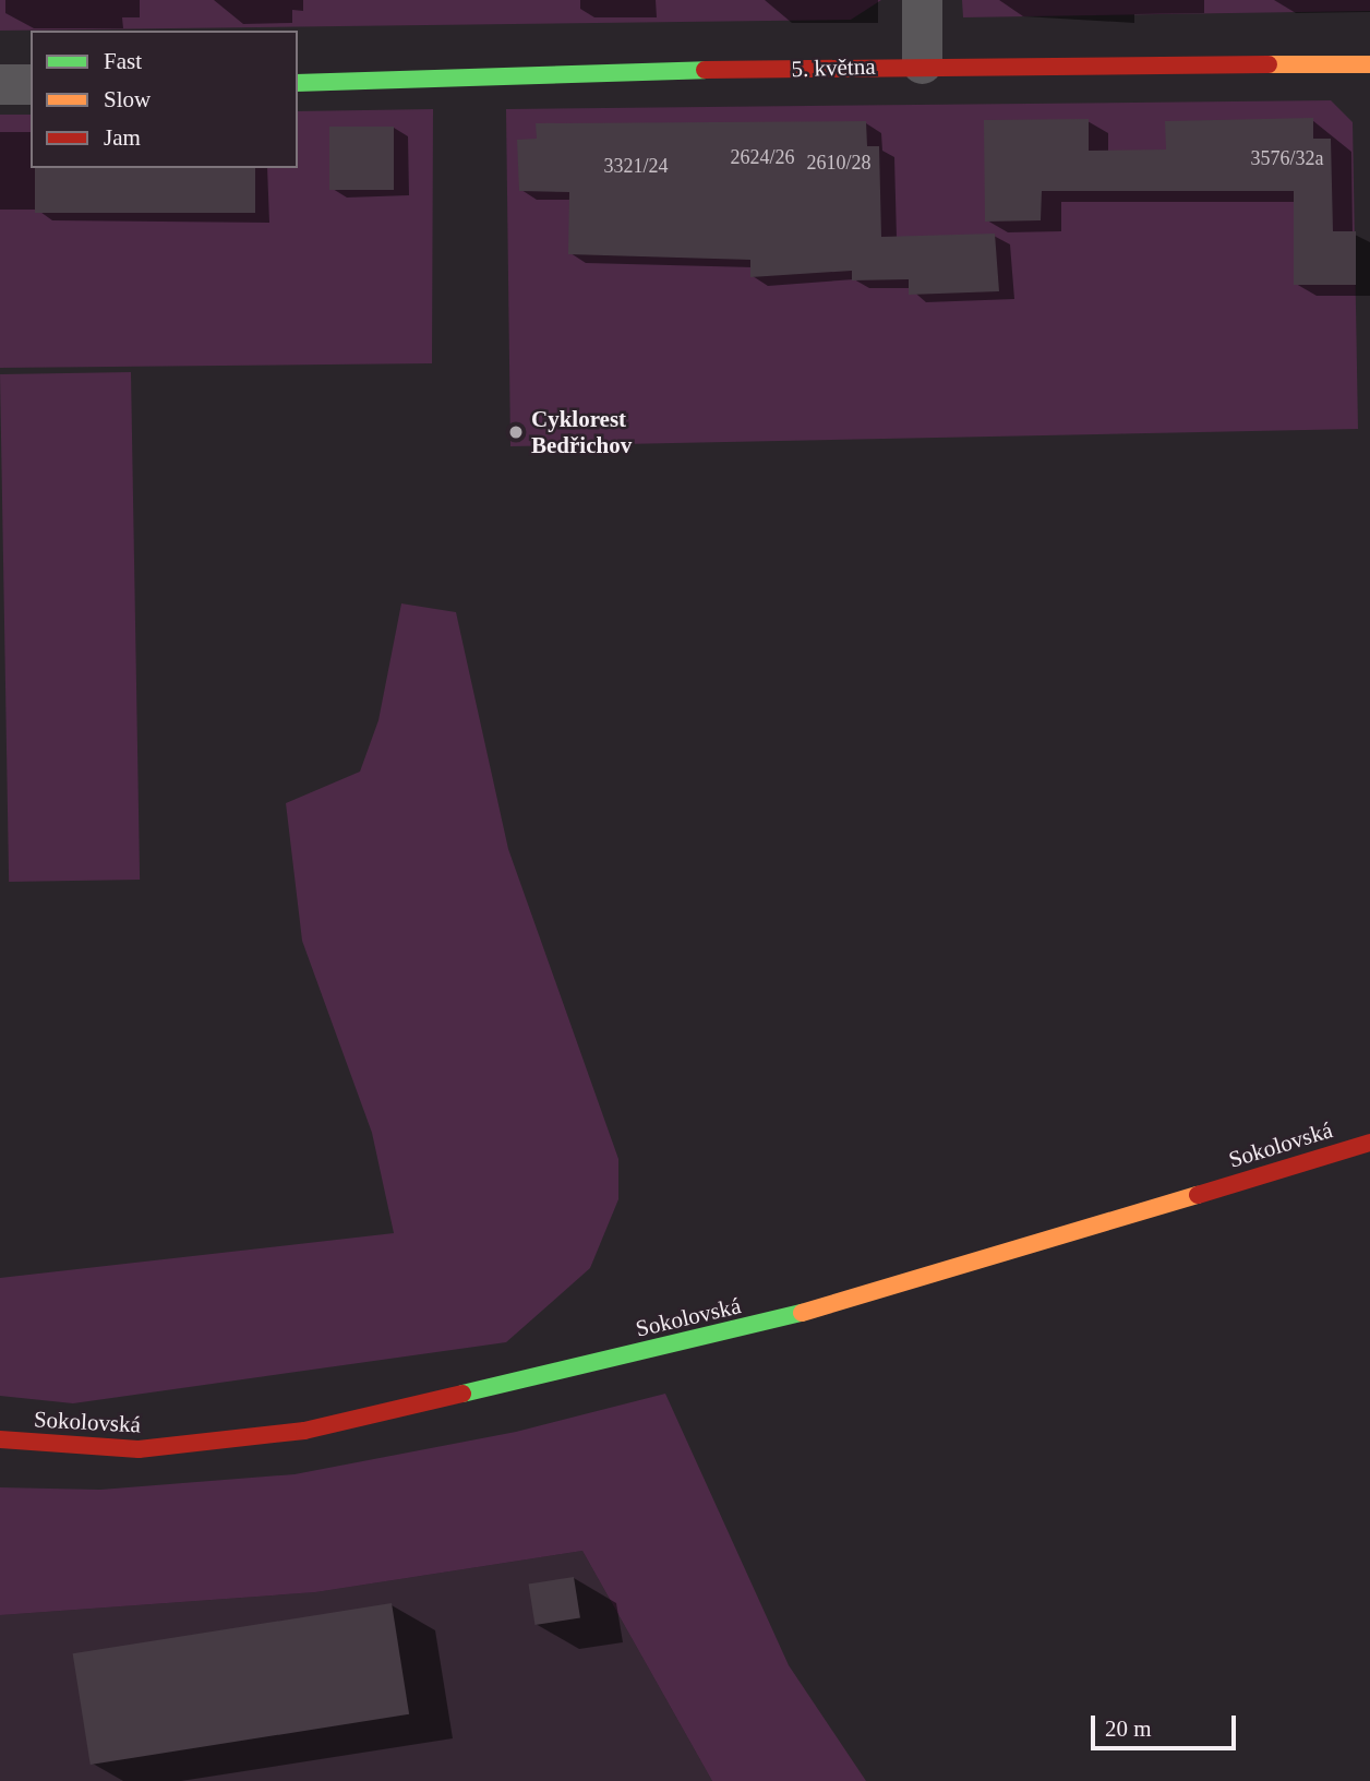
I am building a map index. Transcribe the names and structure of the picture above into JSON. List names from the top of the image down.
{
  "streets": {
    "street": ["5. května", "Sokolovská"]
  },
  "places": ["Cyklorest Bedřichov"],
  "house_numbers": [
    "2624/26",
    "3576/32a",
    "2610/28",
    "3321/24"
  ],
  "legend": ["Fast", "Slow", "Jam"],
  "scale_bar": "20 m"
}
